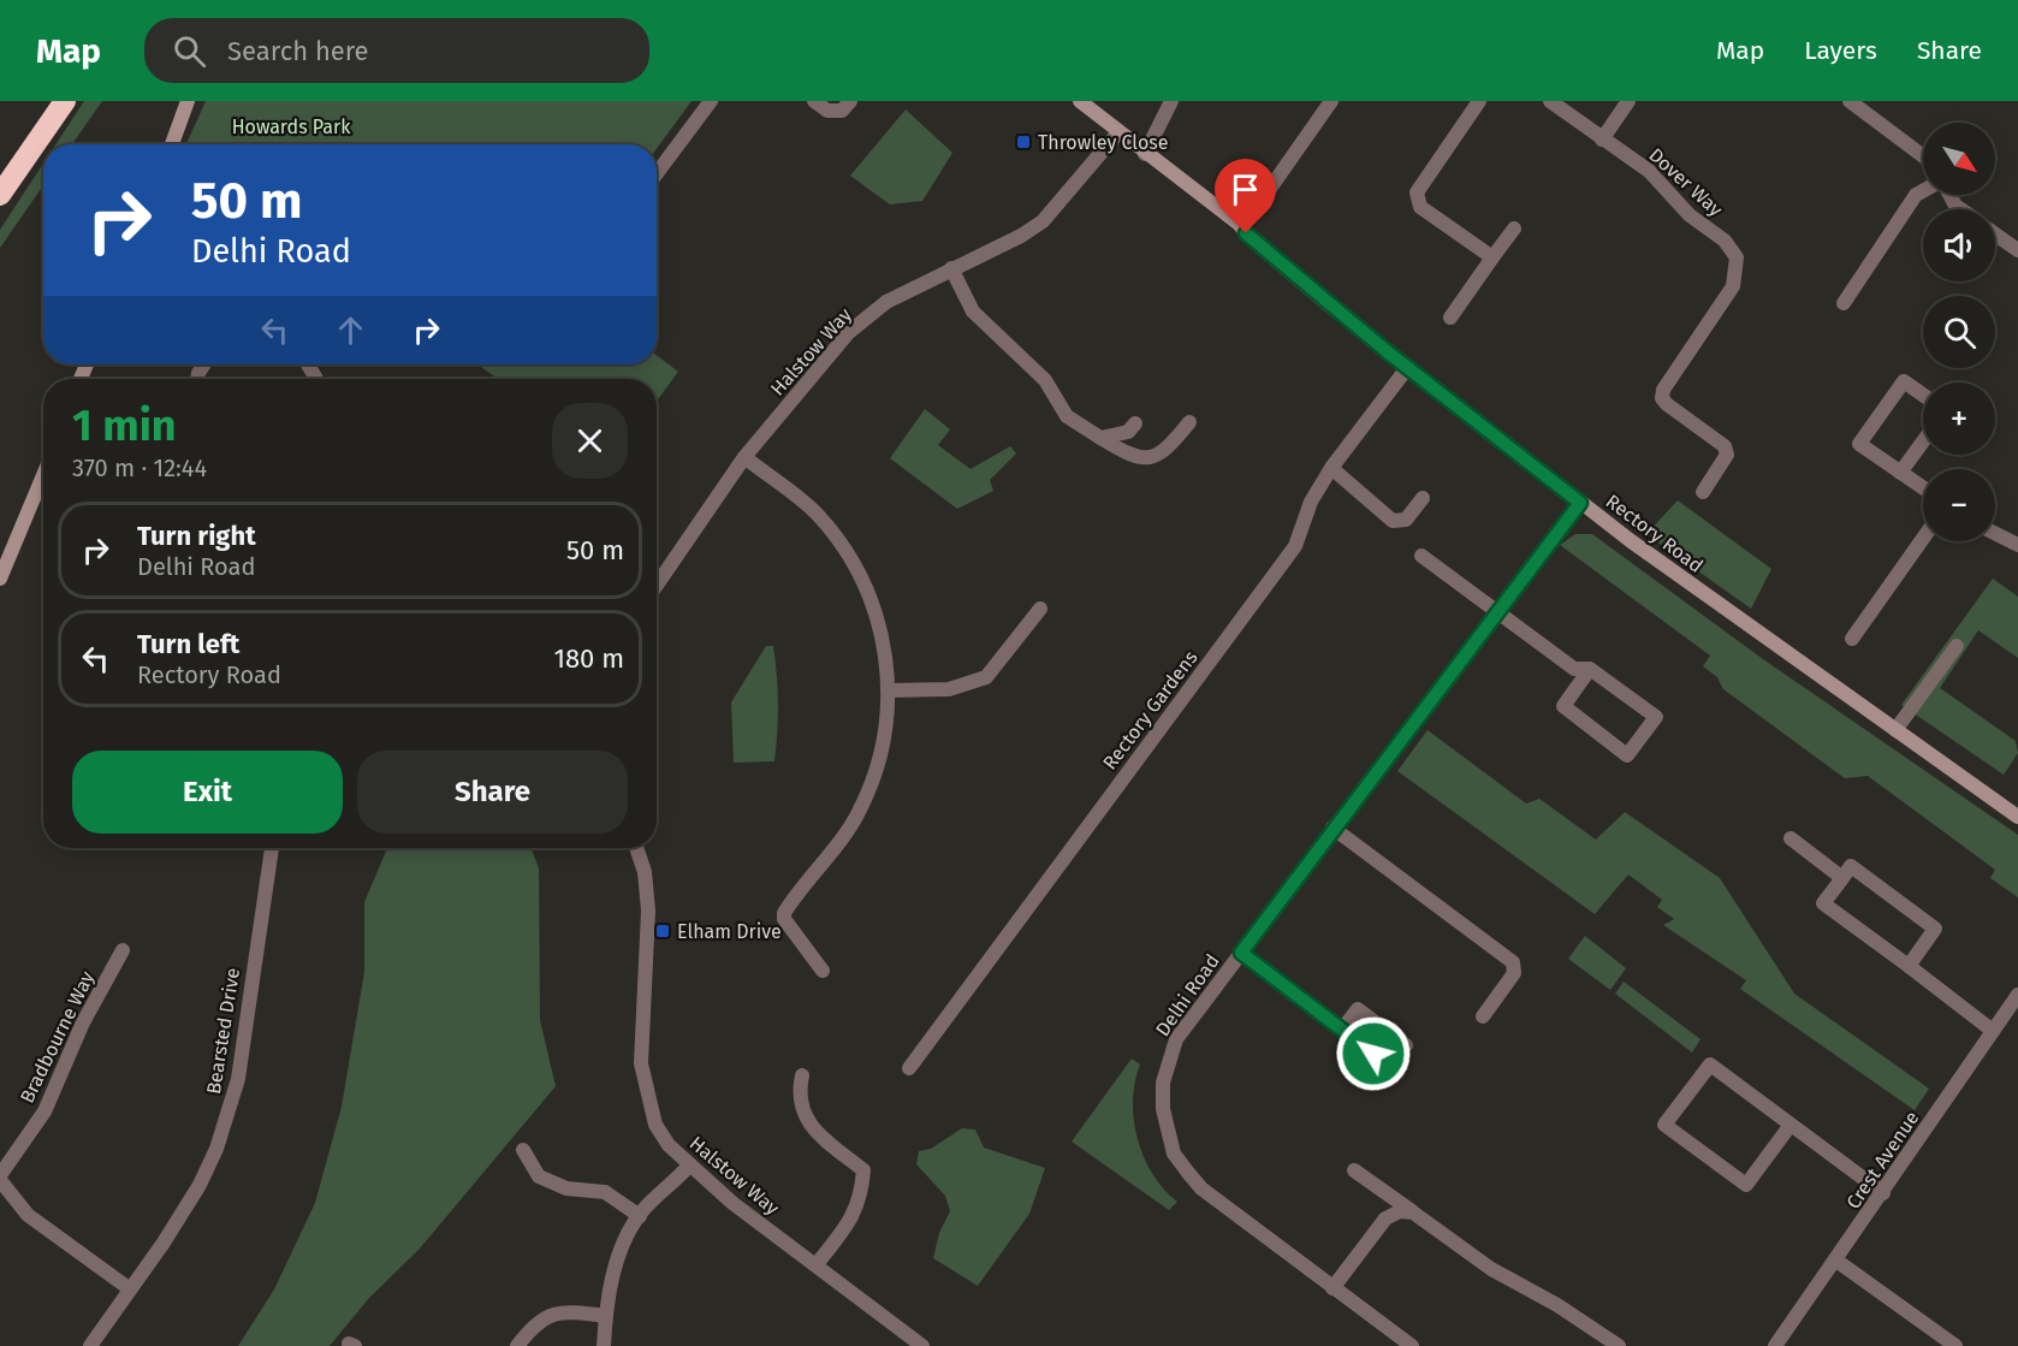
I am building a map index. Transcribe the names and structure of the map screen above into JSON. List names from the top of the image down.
{
  "streets": {
    "street": [
      "Dover Way",
      "Halstow Way",
      "Rectory Road",
      "Rectory Gardens",
      "Delhi Road",
      "Bearsted Drive",
      "Bradbourne Way",
      "Crest Avenue"
    ]
  },
  "crossings": [
    ["Halstow Way", "Rectory Road"],
    ["Rectory Road", "Rectory Gardens"],
    ["Rectory Road", "Delhi Road"]
  ],
  "parks": ["Howards Park"],
  "places": {
    "transit": ["Throwley Close", "Elham Drive"]
  },
  "north": "bottom right",
  "page": {
    "header": "Map",
    "search": "Search here",
    "nav": ["Map", "Layers", "Share"],
    "map_buttons": ["+", "−"],
    "turn": ["50 m", "Delhi Road"],
    "heading": ["1 min", "370 m · 12:44"],
    "list": [
      {
        "name": "Turn right",
        "note": "Delhi Road",
        "value": "50 m"
      },
      {
        "name": "Turn left",
        "note": "Rectory Road",
        "value": "180 m"
      }
    ],
    "buttons": ["Exit", "Share"]
  }
}
